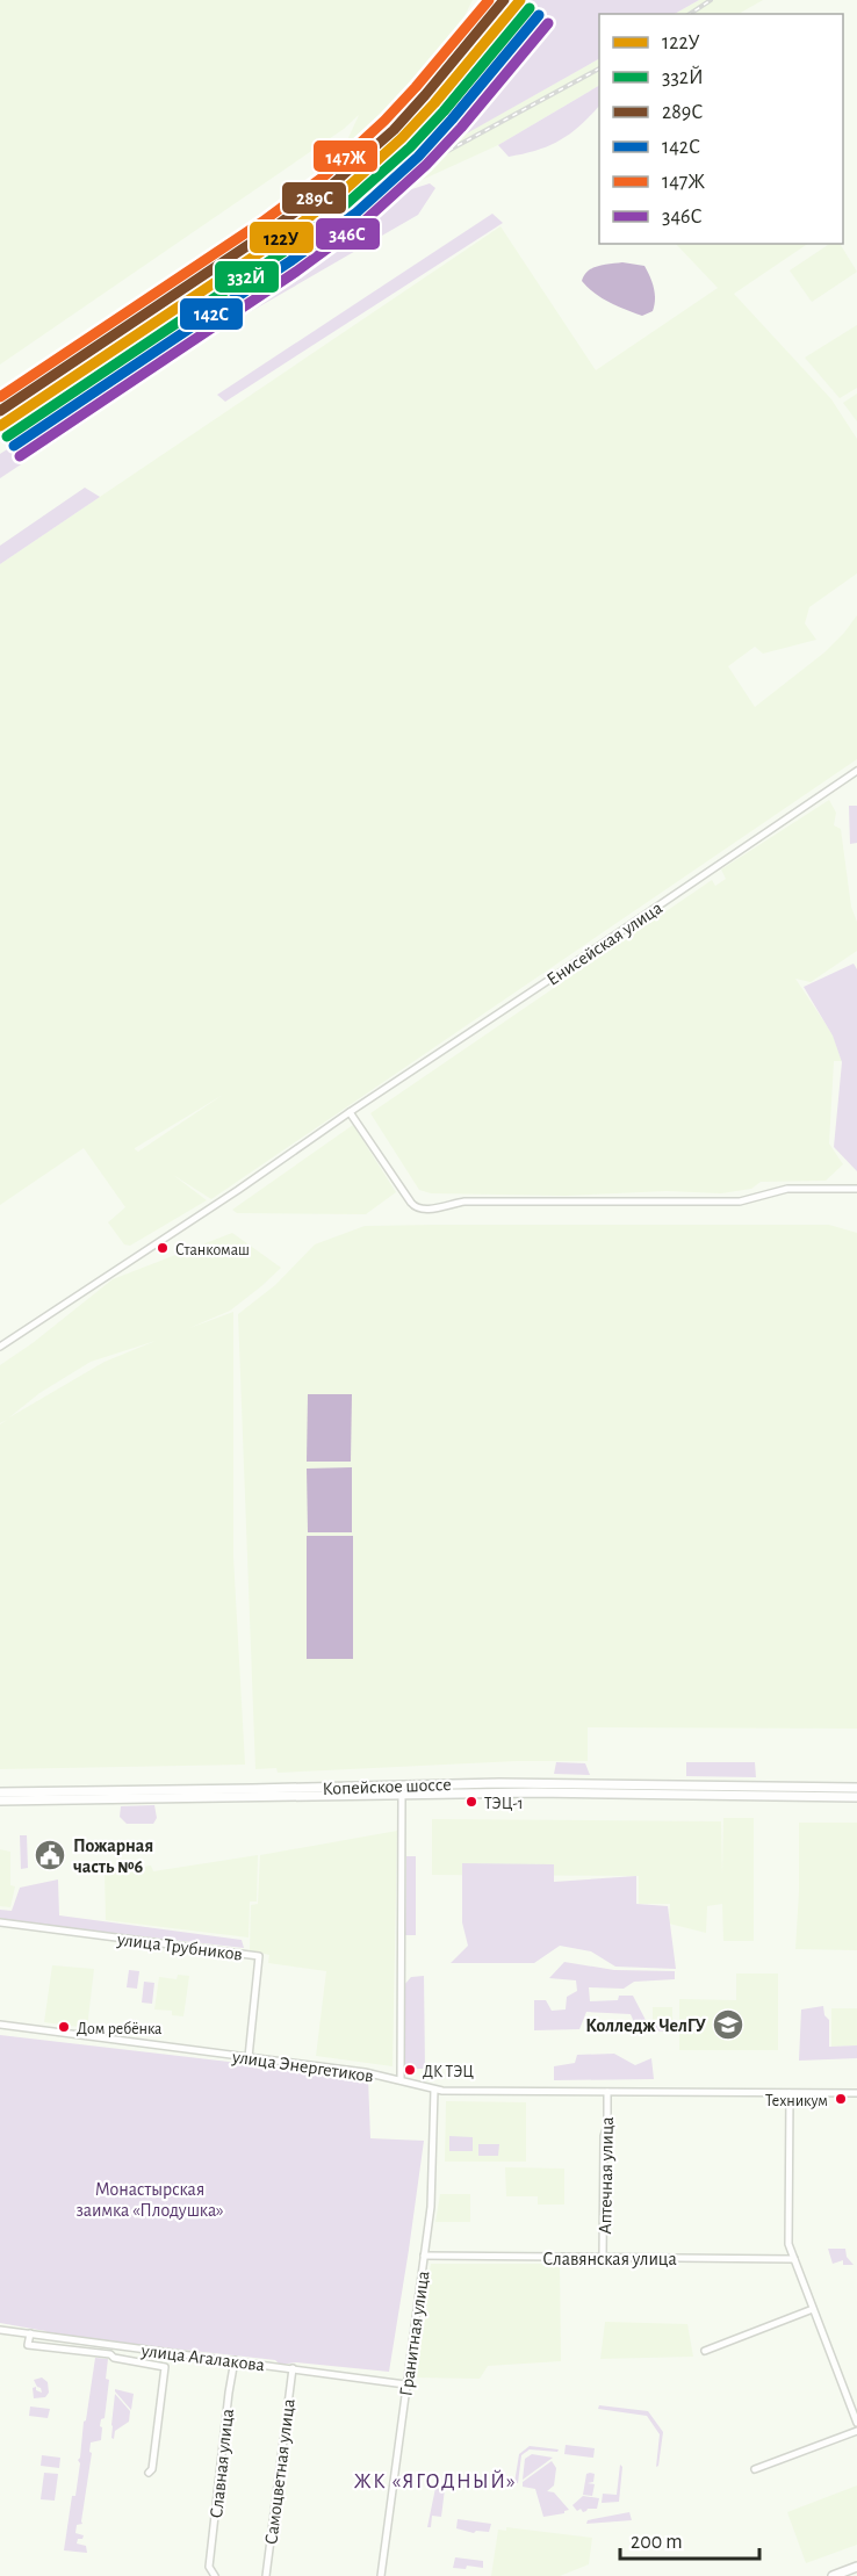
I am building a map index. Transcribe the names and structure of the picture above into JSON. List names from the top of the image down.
{
  "streets": {
    "main road": ["Копейское шоссе"],
    "street": [
      "Енисейская улица",
      "улица Трубников",
      "улица Энергетиков",
      "Аптечная улица",
      "Славянская улица",
      "Гранитная улица",
      "улица Агалакова",
      "Славная улица",
      "Самоцветная улица"
    ]
  },
  "crossings": [
    ["улица Трубников", "улица Энергетиков"],
    ["улица Энергетиков", "Аптечная улица"],
    ["улица Энергетиков", "Гранитная улица"],
    ["Аптечная улица", "Славянская улица"],
    ["Славянская улица", "Гранитная улица"],
    ["Гранитная улица", "улица Агалакова"],
    ["улица Агалакова", "Славная улица"],
    ["улица Агалакова", "Самоцветная улица"]
  ],
  "districts": ["ЖК «ЯГОДНЫЙ»"],
  "parks": ["Монастырская заимка «Плодушка»"],
  "places": {
    "other": [
      "Станкомаш",
      "ТЭЦ-1",
      "Дом ребёнка",
      "ДК ТЭЦ",
      "Техникум"
    ],
    "public building": ["Пожарная часть №6"],
    "school or university": ["Колледж ЧелГУ"]
  },
  "lines": [
    "transit line 122У",
    "transit line 289С",
    "transit line 147Ж",
    "transit line 332Й",
    "transit line 142С",
    "transit line 346С"
  ],
  "legend": [
    "122У",
    "332Й",
    "289С",
    "142С",
    "147Ж",
    "346С"
  ],
  "scale_bar": "200 m"
}
